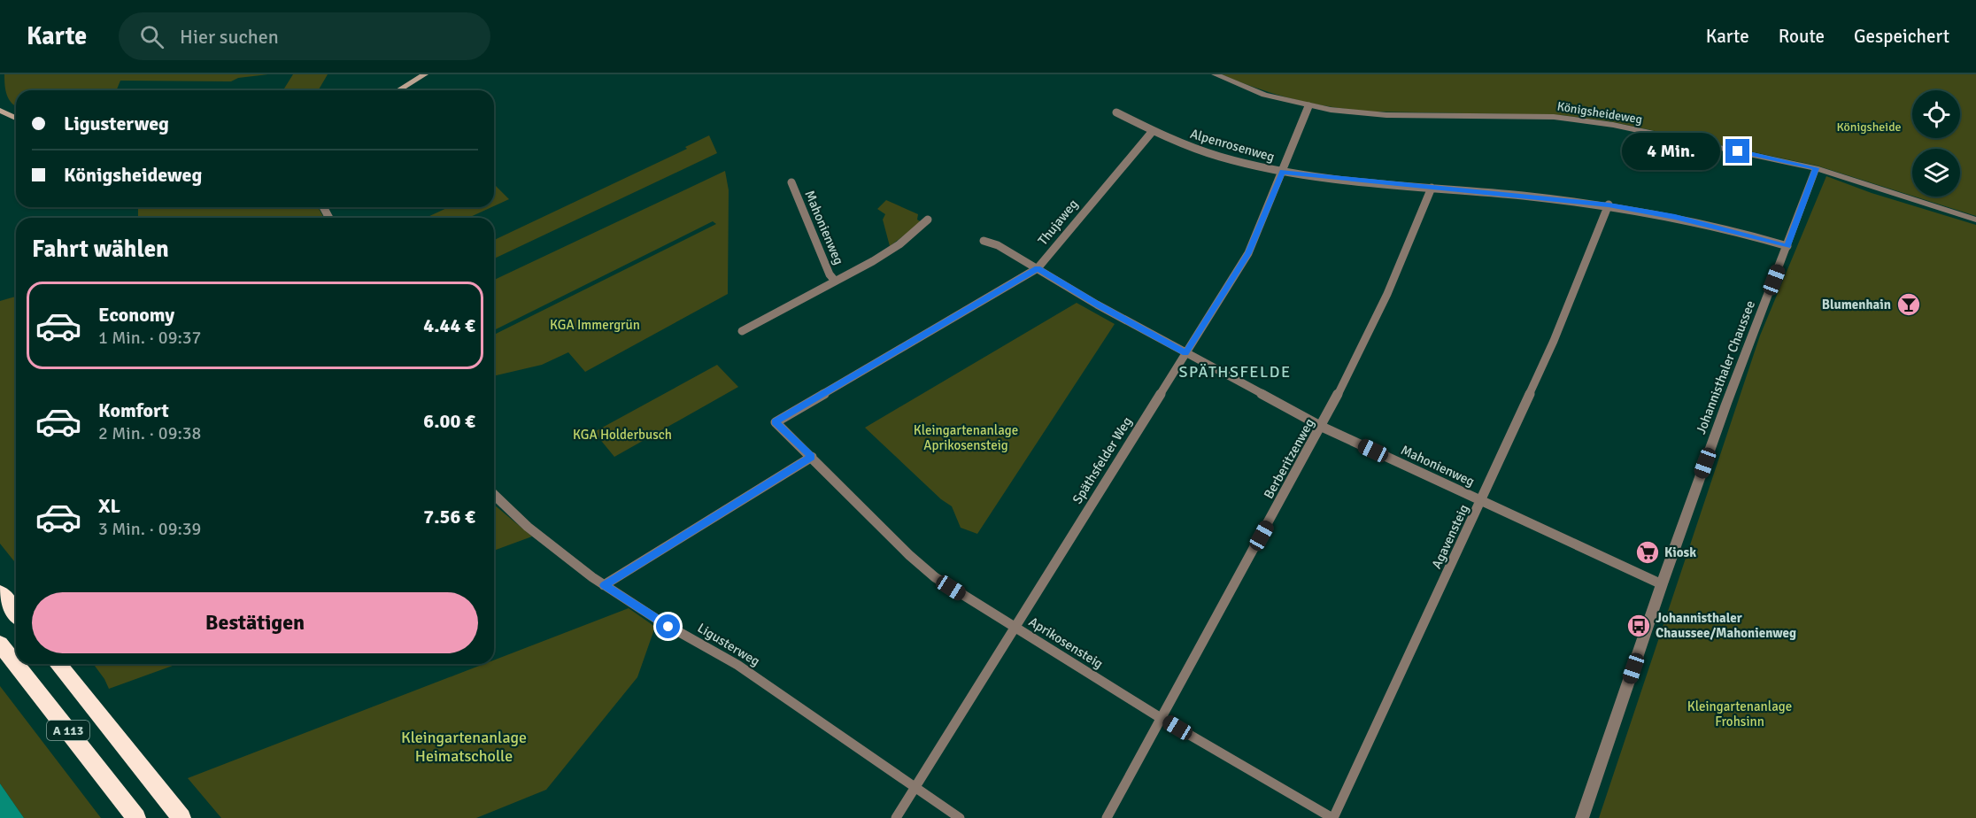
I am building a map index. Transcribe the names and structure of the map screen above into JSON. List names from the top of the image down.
{
  "streets": {
    "highway": ["A 113"],
    "street": [
      "Königsheideweg",
      "Alpenrosenweg",
      "Thujaweg",
      "Mahonienweg",
      "Johannisthaler Chaussee",
      "Berberitzenweg",
      "Späthsfelder Weg",
      "Agavensteig",
      "Aprikosensteig",
      "Ligusterweg"
    ]
  },
  "crossings": [
    ["Königsheideweg", "Johannisthaler Chaussee"],
    ["Königsheideweg", "Späthsfelder Weg"],
    ["Alpenrosenweg", "Thujaweg"],
    ["Alpenrosenweg", "Johannisthaler Chaussee"],
    ["Alpenrosenweg", "Berberitzenweg"],
    ["Alpenrosenweg", "Späthsfelder Weg"],
    ["Alpenrosenweg", "Agavensteig"],
    ["Thujaweg", "Mahonienweg"],
    ["Thujaweg", "Aprikosensteig"],
    ["Mahonienweg", "Johannisthaler Chaussee"],
    ["Mahonienweg", "Berberitzenweg"],
    ["Mahonienweg", "Späthsfelder Weg"],
    ["Mahonienweg", "Agavensteig"],
    ["Berberitzenweg", "Aprikosensteig"],
    ["Späthsfelder Weg", "Aprikosensteig"],
    ["Späthsfelder Weg", "Ligusterweg"],
    ["Agavensteig", "Aprikosensteig"]
  ],
  "districts": ["SPÄTHSFELDE"],
  "parks": [
    "Königsheide",
    "KGA Immergrün",
    "Kleingartenanlage Aprikosensteig",
    "KGA Holderbusch",
    "Kleingartenanlage Frohsinn",
    "Kleingartenanlage Heimatscholle"
  ],
  "places": {
    "bar": ["Blumenhain"],
    "supermarket": ["Kiosk"],
    "bus stop": ["Johannisthaler Chaussee/Mahonienweg"]
  },
  "page": {
    "header": "Karte",
    "search": "Hier suchen",
    "nav": ["Karte", "Route", "Gespeichert"],
    "banner": ["Ligusterweg", "Königsheideweg"],
    "bubble": "4 Min.",
    "heading": "Fahrt wählen",
    "list": [
      {
        "name": "Economy",
        "note": "1 Min. · 09:37",
        "value": "4.44 €"
      },
      {
        "name": "Komfort",
        "note": "2 Min. · 09:38",
        "value": "6.00 €"
      },
      {
        "name": "XL",
        "note": "3 Min. · 09:39",
        "value": "7.56 €"
      }
    ],
    "buttons": "Bestätigen"
  }
}
